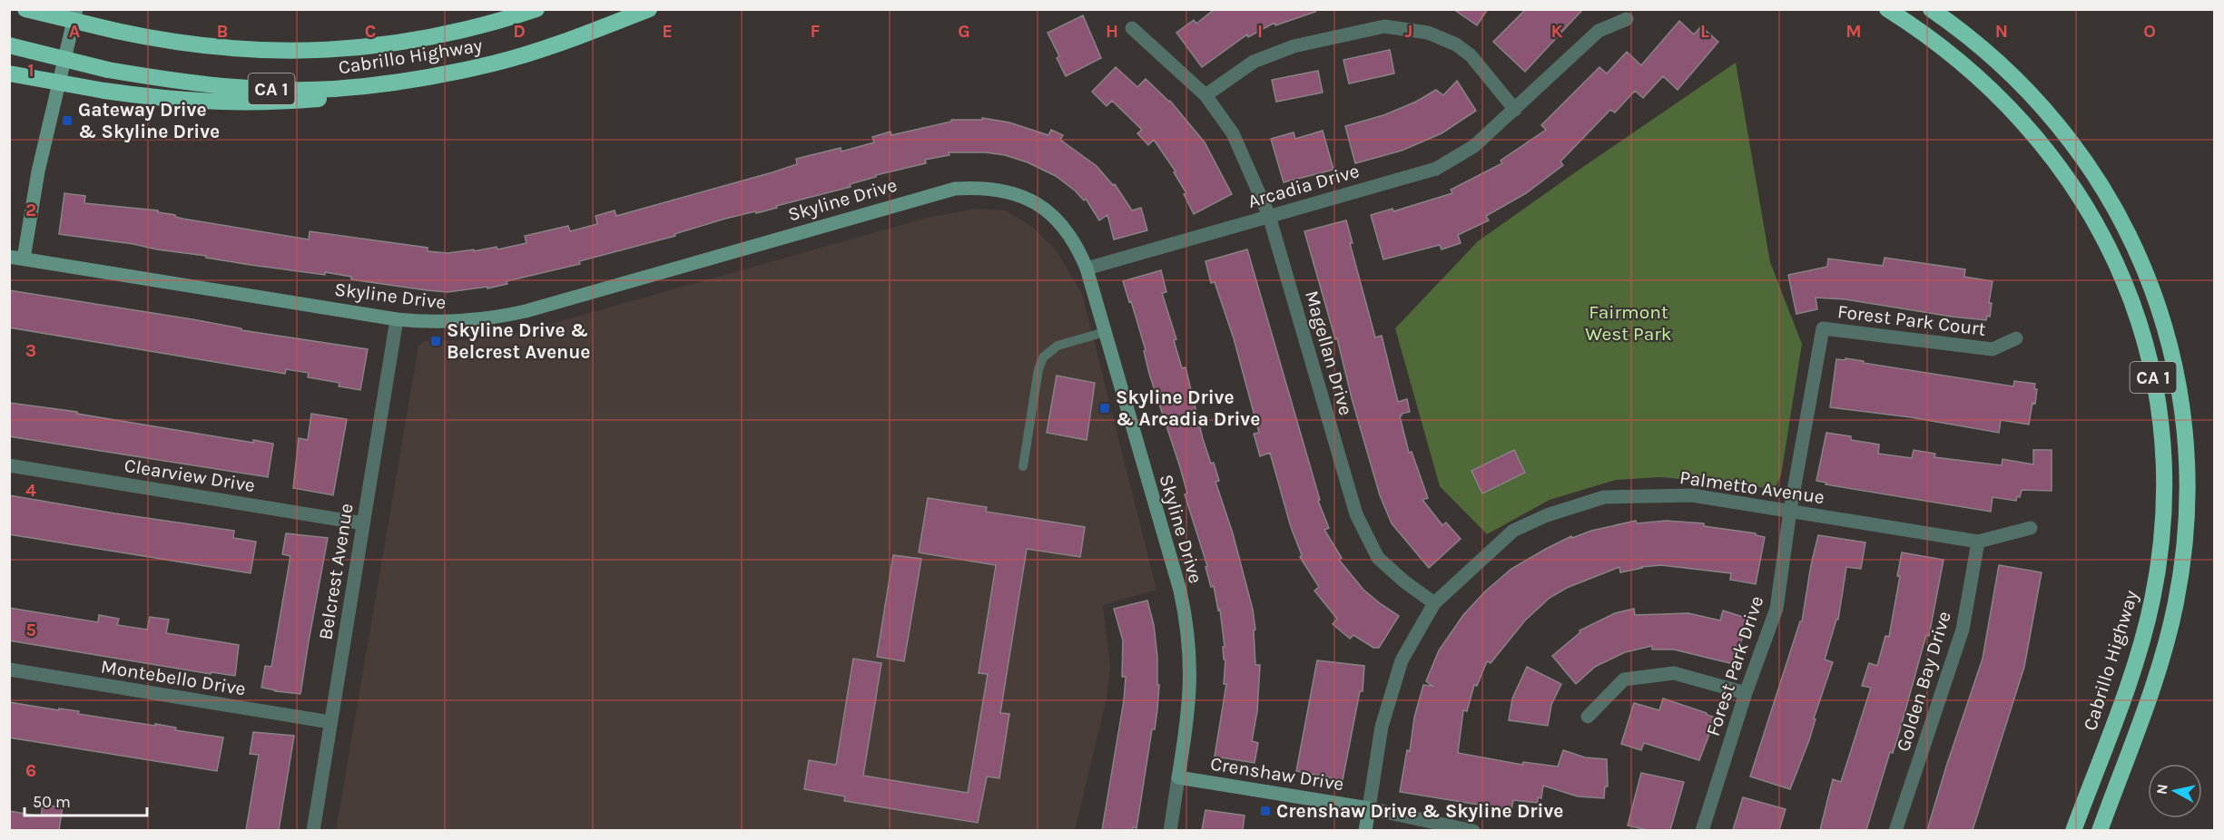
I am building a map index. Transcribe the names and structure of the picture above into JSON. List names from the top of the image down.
{
  "streets": {
    "highway": ["Cabrillo Highway", "CA 1"],
    "street": [
      "Arcadia Drive",
      "Skyline Drive",
      "Forest Park Court",
      "Magellan Drive",
      "Clearview Drive",
      "Palmetto Avenue",
      "Belcrest Avenue",
      "Forest Park Drive",
      "Montebello Drive",
      "Golden Bay Drive",
      "Crenshaw Drive"
    ]
  },
  "crossings": [
    ["Arcadia Drive", "Skyline Drive"],
    ["Arcadia Drive", "Magellan Drive"],
    ["Skyline Drive", "Belcrest Avenue"],
    ["Skyline Drive", "Crenshaw Drive"],
    ["Forest Park Court", "Palmetto Avenue"],
    ["Forest Park Court", "Forest Park Drive"],
    ["Magellan Drive", "Palmetto Avenue"],
    ["Clearview Drive", "Belcrest Avenue"],
    ["Palmetto Avenue", "Forest Park Drive"],
    ["Palmetto Avenue", "Golden Bay Drive"],
    ["Palmetto Avenue", "Crenshaw Drive"],
    ["Belcrest Avenue", "Montebello Drive"]
  ],
  "parks": ["Fairmont West Park"],
  "places": {
    "transit": [
      "Gateway Drive & Skyline Drive",
      "Skyline Drive & Belcrest Avenue",
      "Skyline Drive & Arcadia Drive",
      "Crenshaw Drive & Skyline Drive"
    ]
  },
  "scale_bar": "50 m",
  "north": "left",
  "grid": {
    "columns": [
      "A",
      "B",
      "C",
      "D",
      "E",
      "F",
      "G",
      "H",
      "I",
      "J",
      "K",
      "L",
      "M",
      "N",
      "O"
    ],
    "rows": [
      "1",
      "2",
      "3",
      "4",
      "5",
      "6"
    ]
  }
}
